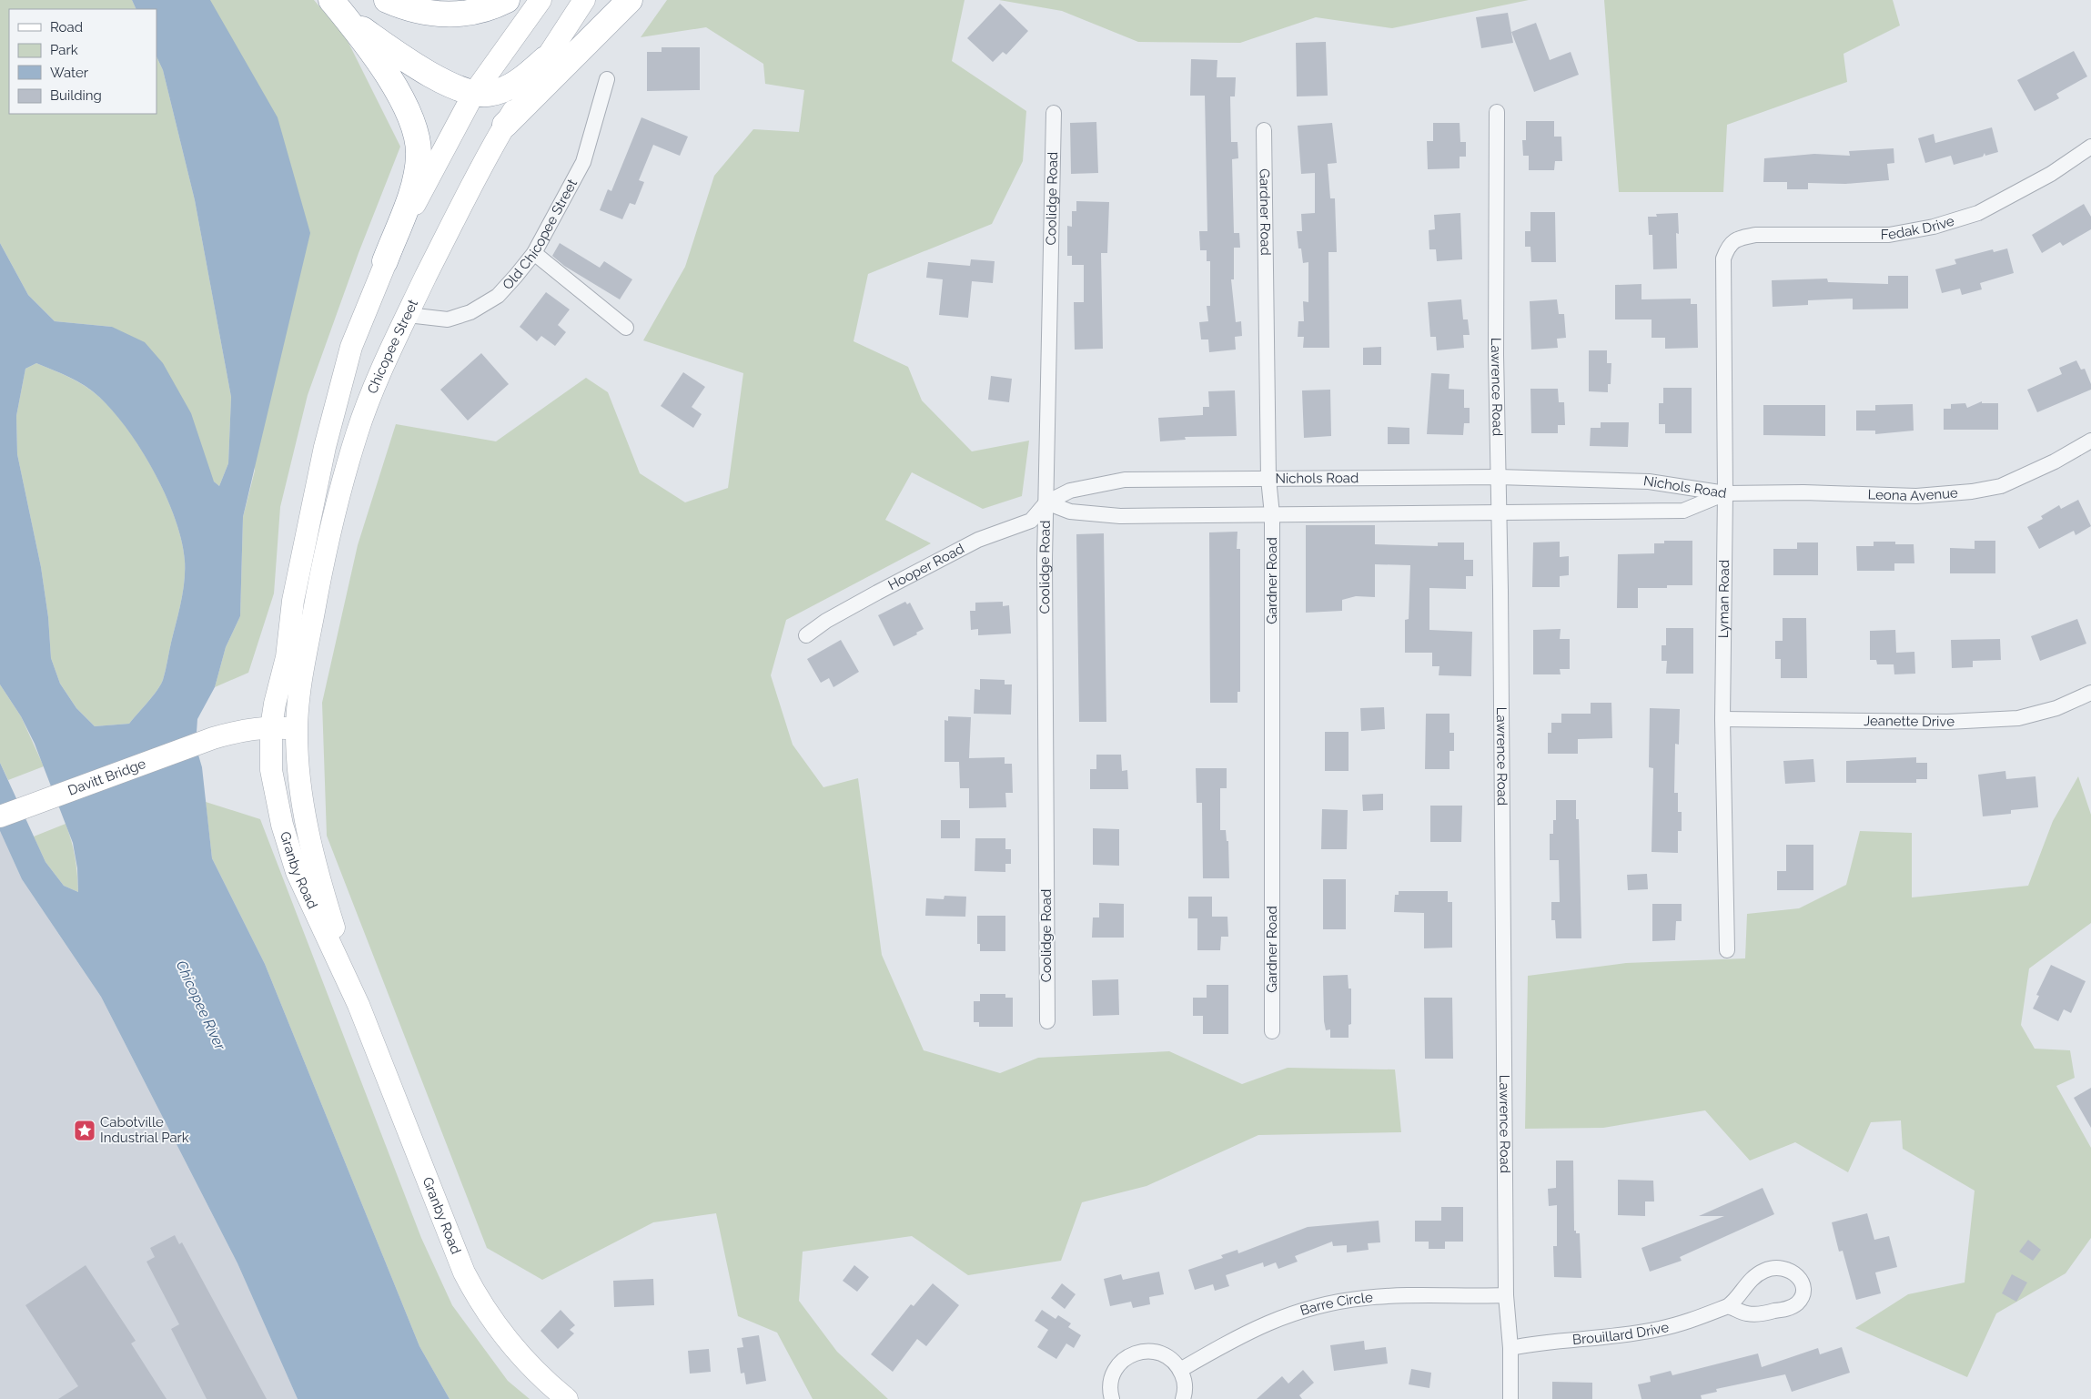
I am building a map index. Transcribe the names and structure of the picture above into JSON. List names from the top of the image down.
{
  "streets": {
    "main road": ["Chicopee Street", "Davitt Bridge", "Granby Road"],
    "street": [
      "Coolidge Road",
      "Gardner Road",
      "Fedak Drive",
      "Old Chicopee Street",
      "Lawrence Road",
      "Nichols Road",
      "Leona Avenue",
      "Hooper Road",
      "Lyman Road",
      "Jeanette Drive",
      "Barre Circle",
      "Brouillard Drive"
    ]
  },
  "crossings": [
    ["Coolidge Road", "Nichols Road"],
    ["Coolidge Road", "Hooper Road"],
    ["Gardner Road", "Nichols Road"],
    ["Fedak Drive", "Lyman Road"],
    ["Old Chicopee Street", "Chicopee Street"],
    ["Chicopee Street", "Davitt Bridge"],
    ["Chicopee Street", "Granby Road"],
    ["Lawrence Road", "Nichols Road"],
    ["Lawrence Road", "Barre Circle"],
    ["Lawrence Road", "Brouillard Drive"],
    ["Nichols Road", "Leona Avenue"],
    ["Nichols Road", "Hooper Road"],
    ["Nichols Road", "Lyman Road"],
    ["Leona Avenue", "Lyman Road"],
    ["Lyman Road", "Jeanette Drive"],
    ["Davitt Bridge", "Granby Road"]
  ],
  "water": ["Chicopee River"],
  "places": {
    "place": ["Cabotville Industrial Park"]
  },
  "legend": [
    "Road",
    "Park",
    "Water",
    "Building"
  ]
}
